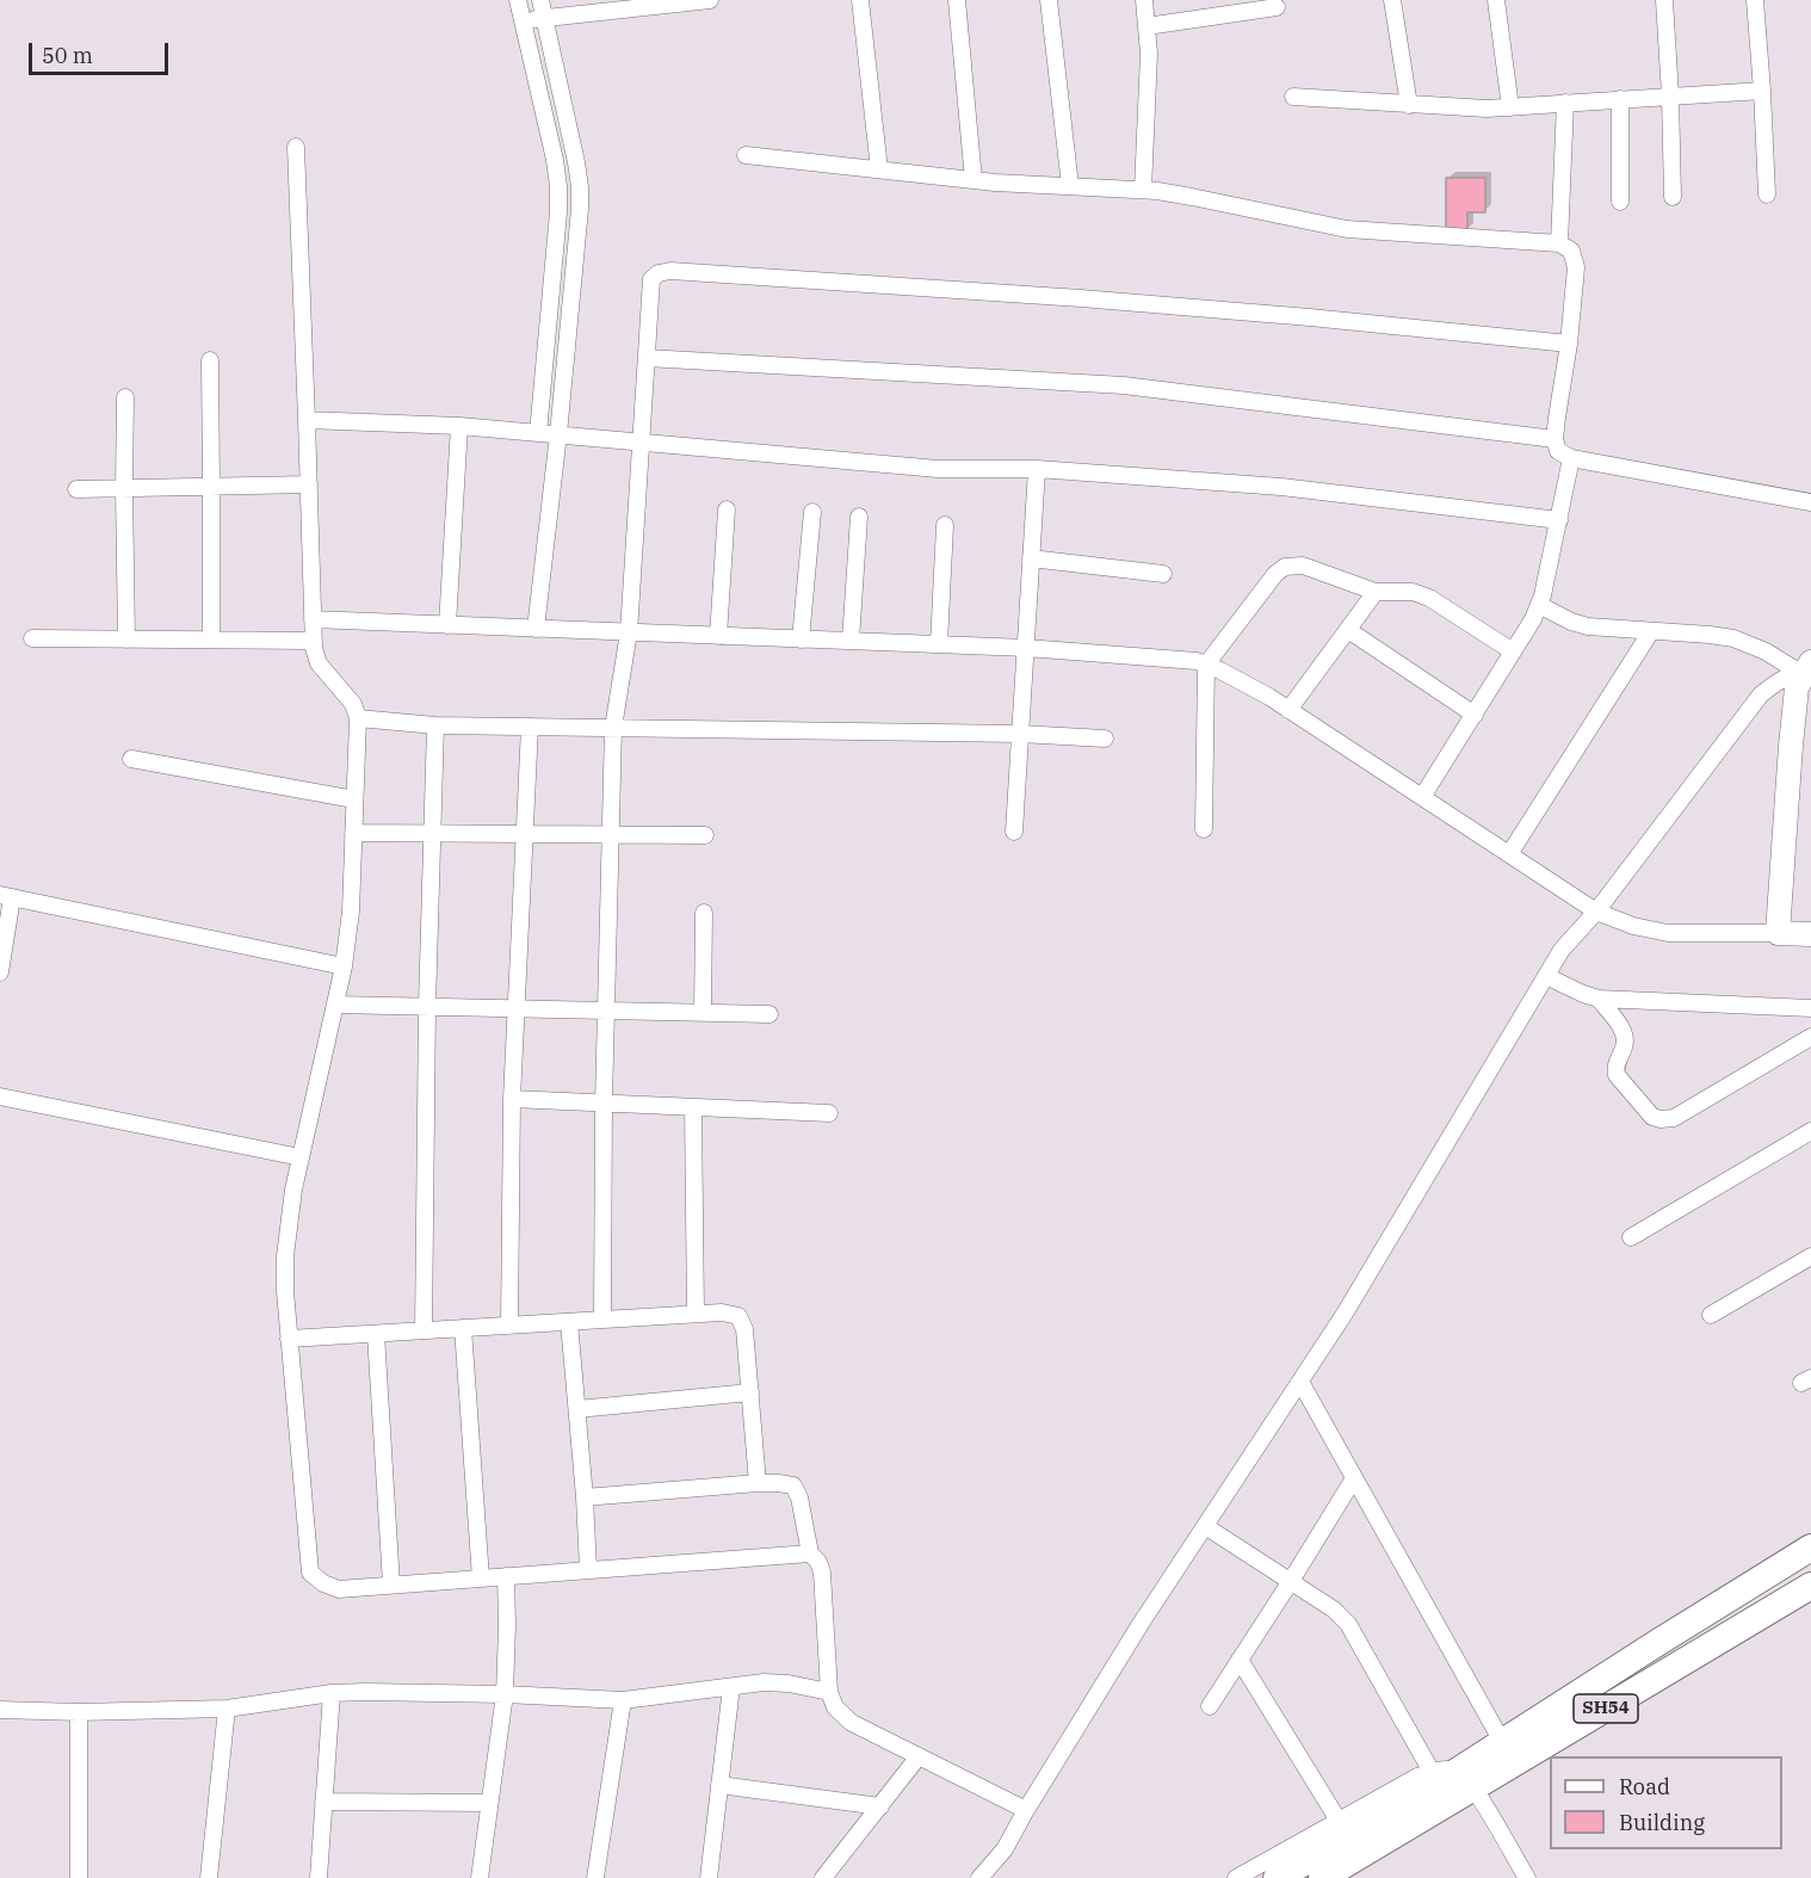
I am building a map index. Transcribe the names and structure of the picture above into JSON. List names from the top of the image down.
{
  "streets": {
    "main road": ["SH54"]
  },
  "legend": ["Road", "Building"],
  "scale_bar": "50 m"
}
